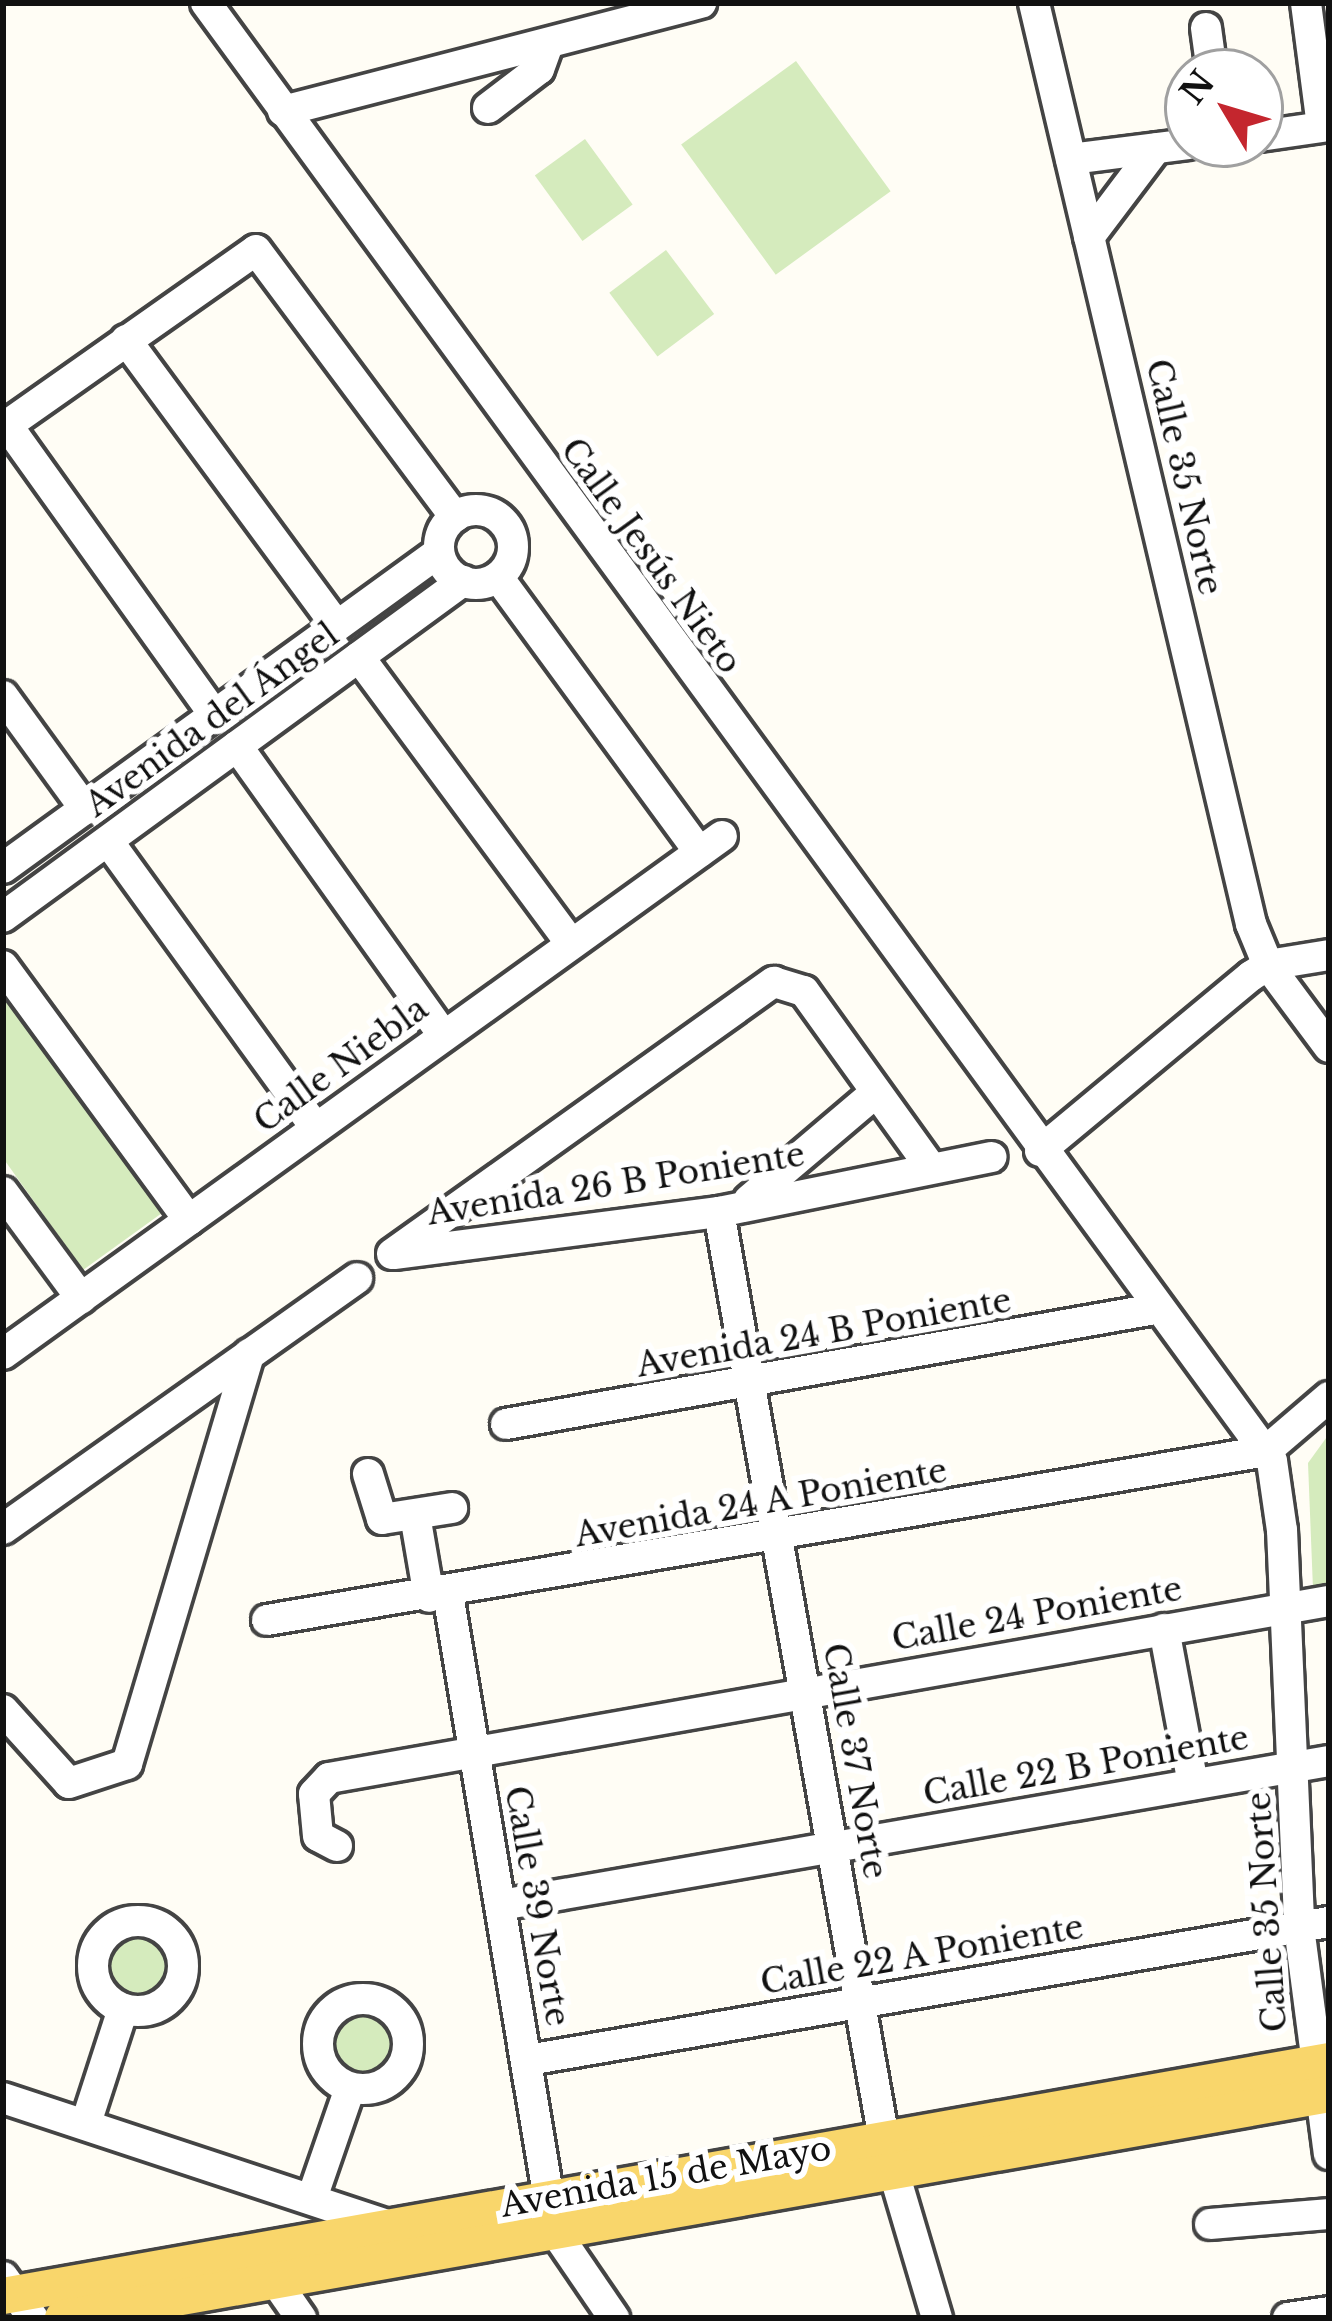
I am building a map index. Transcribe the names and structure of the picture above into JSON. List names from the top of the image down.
{
  "streets": {
    "main road": ["Avenida 15 de Mayo"],
    "street": [
      "Calle 35 Norte",
      "Calle Jesús Nieto",
      "Avenida del Ángel",
      "Calle Niebla",
      "Avenida 26 B Poniente",
      "Avenida 24 B Poniente",
      "Avenida 24 A Poniente",
      "Calle 24 Poniente",
      "Calle 37 Norte",
      "Calle 22 B Poniente",
      "Calle 39 Norte",
      "Calle 22 A Poniente"
    ]
  },
  "crossings": [
    ["Calle 35 Norte", "Calle Jesús Nieto"],
    ["Calle 35 Norte", "Avenida 24 A Poniente"],
    ["Calle 35 Norte", "Calle 24 Poniente"],
    ["Calle 35 Norte", "Calle 22 B Poniente"],
    ["Calle 35 Norte", "Calle 22 A Poniente"],
    ["Calle 35 Norte", "Avenida 15 de Mayo"],
    ["Calle Jesús Nieto", "Avenida 24 B Poniente"],
    ["Calle Jesús Nieto", "Avenida 24 A Poniente"],
    ["Avenida del Ángel", "Calle Niebla"],
    ["Avenida 26 B Poniente", "Calle 37 Norte"],
    ["Avenida 24 B Poniente", "Calle 37 Norte"],
    ["Avenida 24 A Poniente", "Calle 37 Norte"],
    ["Avenida 24 A Poniente", "Calle 39 Norte"],
    ["Calle 24 Poniente", "Calle 37 Norte"],
    ["Calle 24 Poniente", "Calle 39 Norte"],
    ["Calle 37 Norte", "Calle 22 B Poniente"],
    ["Calle 37 Norte", "Calle 22 A Poniente"],
    ["Calle 37 Norte", "Avenida 15 de Mayo"],
    ["Calle 22 B Poniente", "Calle 39 Norte"],
    ["Calle 39 Norte", "Calle 22 A Poniente"],
    ["Calle 39 Norte", "Avenida 15 de Mayo"]
  ],
  "north": "top left"
}
